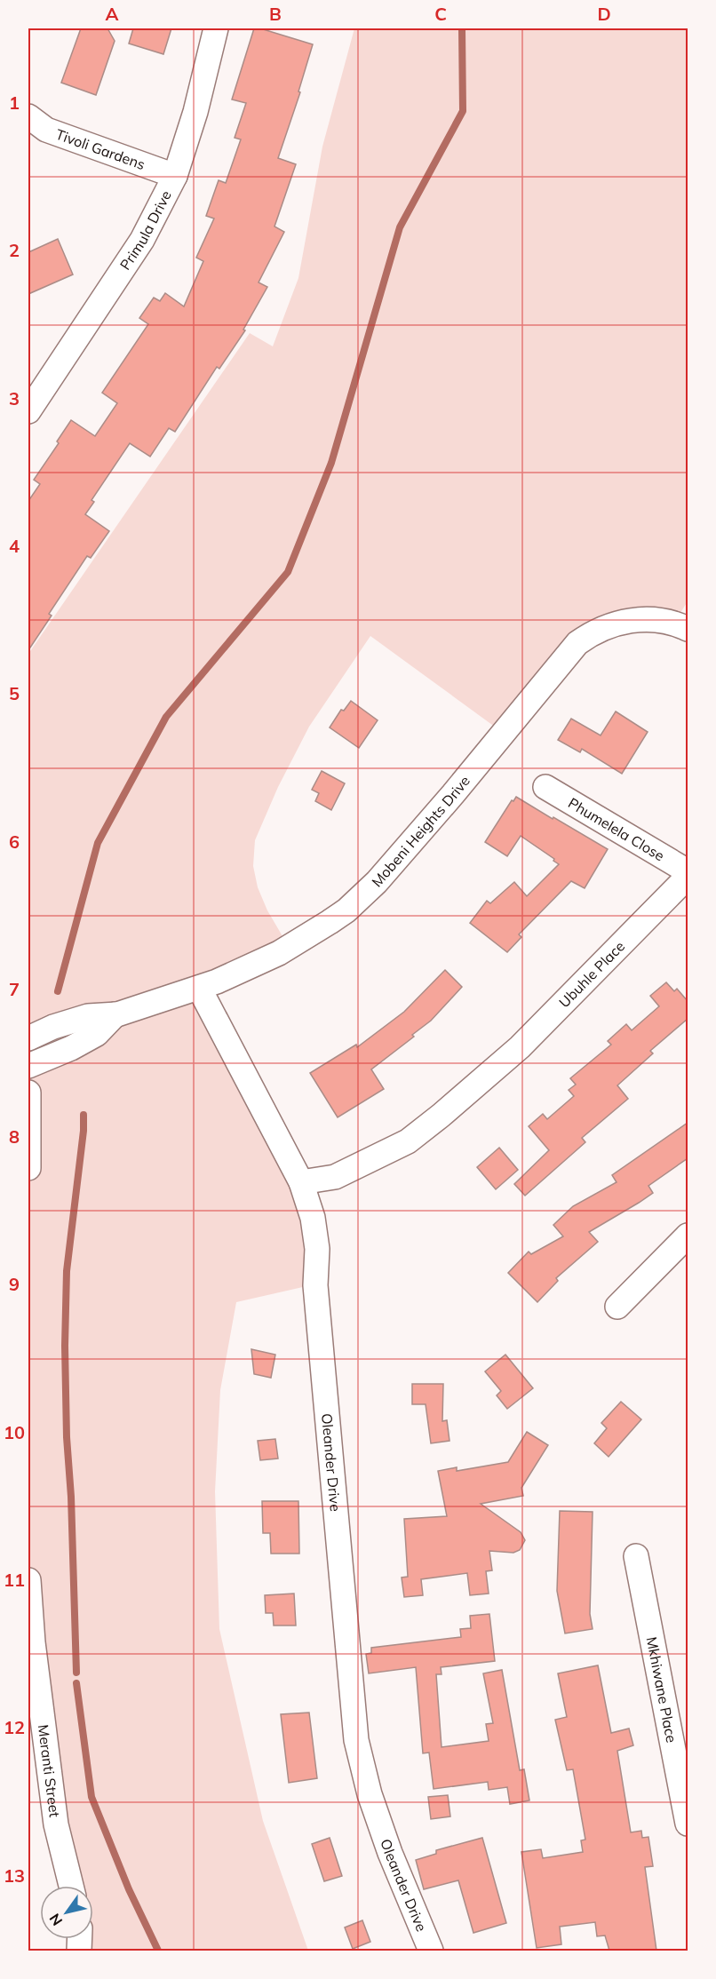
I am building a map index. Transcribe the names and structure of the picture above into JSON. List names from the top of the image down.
{
  "streets": {
    "street": [
      "Tivoli Gardens",
      "Primula Drive",
      "Phumelela Close",
      "Mobeni Heights Drive",
      "Ubuhle Place",
      "Oleander Drive",
      "Mkhiwane Place",
      "Meranti Street"
    ]
  },
  "crossings": [
    ["Tivoli Gardens", "Primula Drive"],
    ["Mobeni Heights Drive", "Oleander Drive"],
    ["Ubuhle Place", "Oleander Drive"]
  ],
  "north": "bottom left",
  "grid": {
    "columns": [
      "A",
      "B",
      "C",
      "D"
    ],
    "rows": [
      "1",
      "2",
      "3",
      "4",
      "5",
      "6",
      "7",
      "8",
      "9",
      "10",
      "11",
      "12",
      "13"
    ]
  }
}
